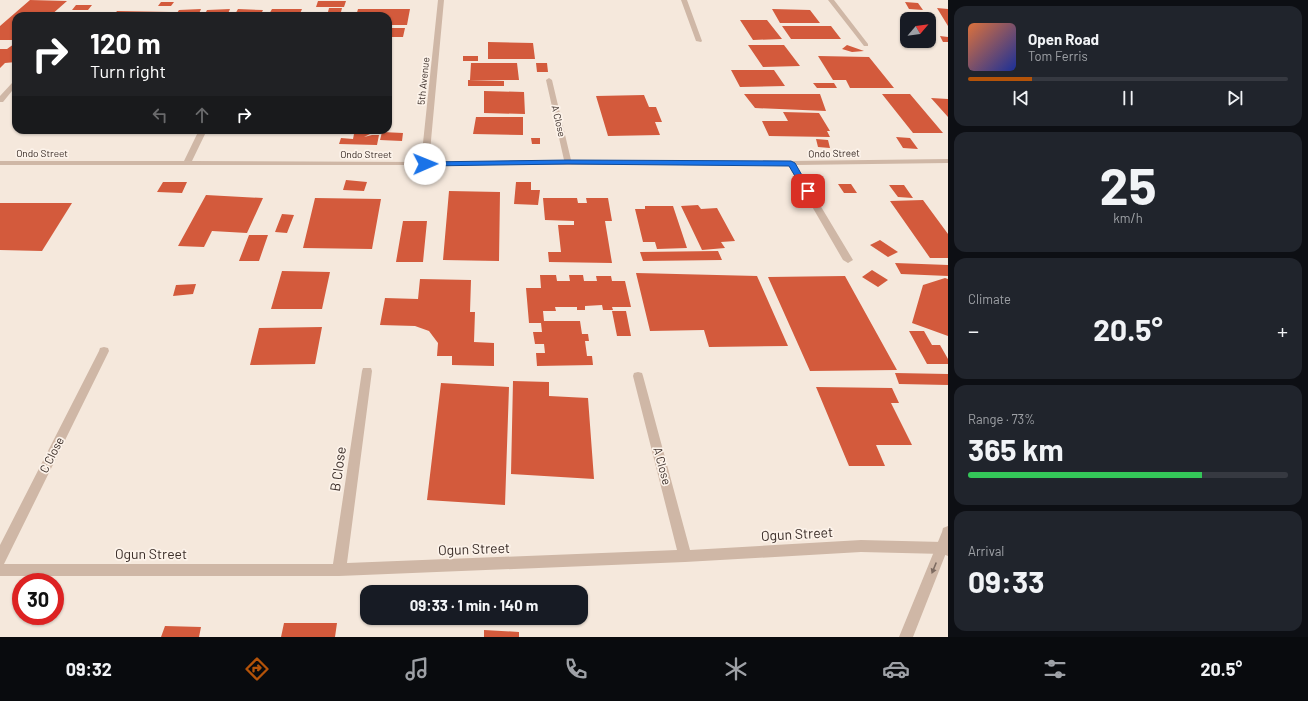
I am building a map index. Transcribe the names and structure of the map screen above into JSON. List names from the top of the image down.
{
  "streets": {
    "street": [
      "5th Avenue",
      "A Close",
      "Ondo Street",
      "C Close",
      "B Close",
      "Ogun Street"
    ]
  },
  "crossings": [
    ["5th Avenue", "Ondo Street"],
    ["A Close", "Ondo Street"],
    ["A Close", "Ogun Street"],
    ["B Close", "Ogun Street"]
  ],
  "north": "top right",
  "page": {
    "turn": ["120 m", "Turn right"],
    "song": ["Open Road", "Tom Ferris"],
    "tile": [
      ["25", "km/h"],
      "Climate",
      ["Range · 73%", "365 km"],
      ["Arrival", "09:33"]
    ],
    "heat": ["−", "20.5°", "+"],
    "limit": "30",
    "trip": "09:33 · 1 min · 140 m",
    "tabs": ["09:32", "20.5°"]
  }
}
